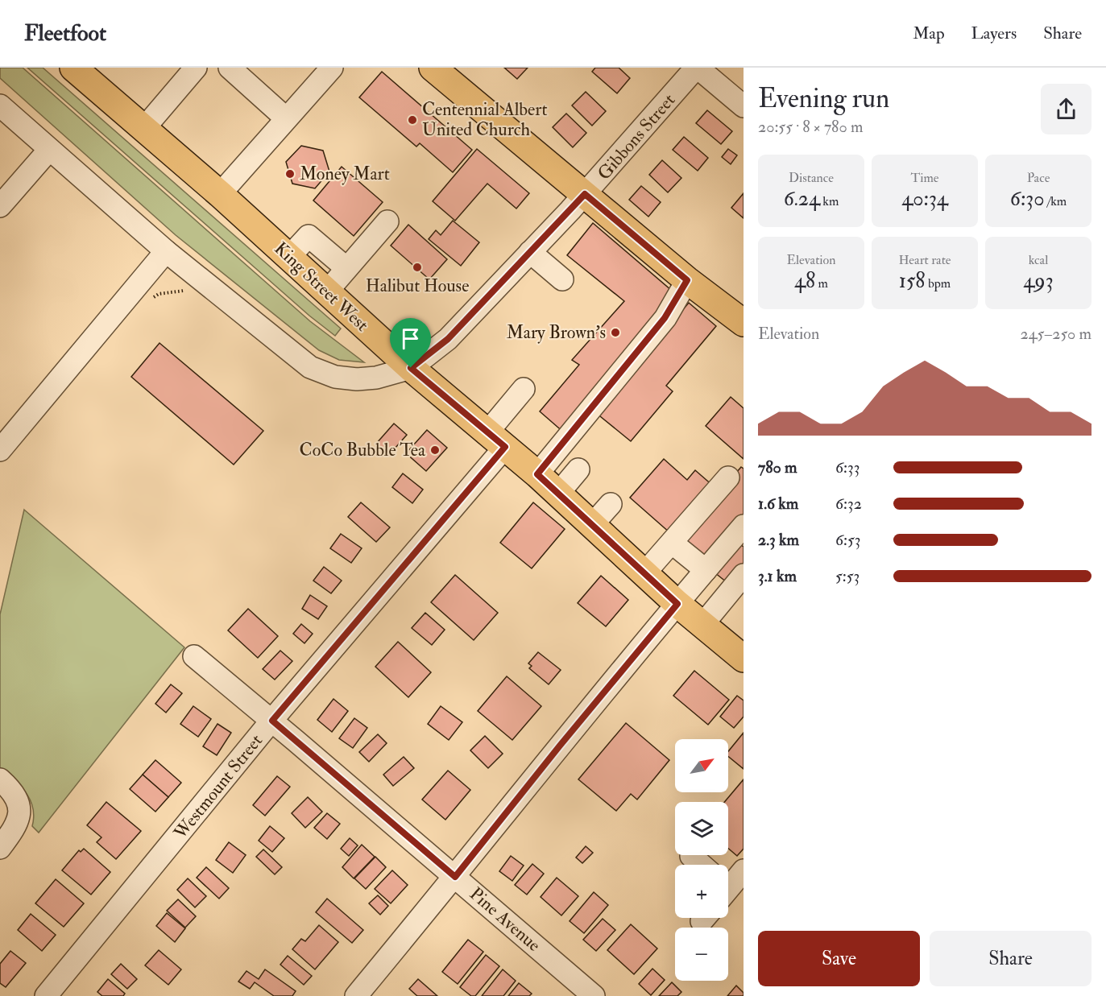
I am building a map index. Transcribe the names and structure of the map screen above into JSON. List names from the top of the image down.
{
  "streets": {
    "main road": ["King Street West"],
    "street": ["Gibbons Street", "Westmount Street", "Pine Avenue"]
  },
  "crossings": [
    ["Gibbons Street", "King Street West"],
    ["King Street West", "Westmount Street"],
    ["Westmount Street", "Pine Avenue"]
  ],
  "places": [
    "Centennial Albert United Church",
    "Money Mart",
    "Halibut House",
    "Mary Brown's",
    "CoCo Bubble Tea"
  ],
  "north": "top right",
  "page": {
    "header": "Fleetfoot",
    "nav": ["Map", "Layers", "Share"],
    "heading": ["Evening run", "20:55 · 8 × 780 m"],
    "stats": [
      ["Distance", "6.24 km"],
      ["Time", "40:34"],
      ["Pace", "6:30 /km"],
      ["Elevation", "48 m"],
      ["Heart rate", "158 bpm"],
      ["kcal", "493"]
    ],
    "chart": ["Elevation", "245–250 m"],
    "list": [
      {
        "name": "780 m",
        "note": "6:33"
      },
      {
        "name": "1.6 km",
        "note": "6:32"
      },
      {
        "name": "2.3 km",
        "note": "6:53"
      },
      {
        "name": "3.1 km",
        "note": "5:53"
      }
    ],
    "map_buttons": ["+", "−"],
    "buttons": ["Save", "Share"]
  }
}
